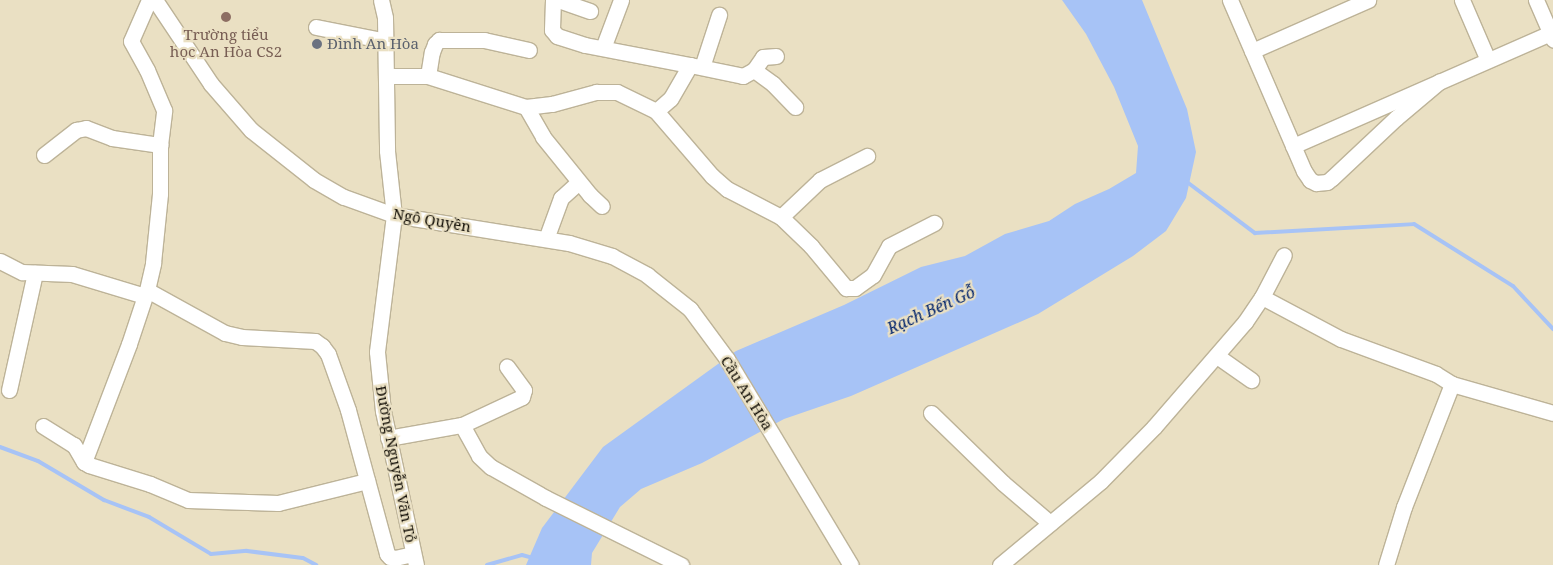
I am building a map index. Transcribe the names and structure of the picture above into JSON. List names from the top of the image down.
{
  "streets": {
    "street": ["Ngô Quyền", "Cầu An Hòa", "Đường Nguyễn Văn Tỏ"]
  },
  "crossings": [
    ["Ngô Quyền", "Cầu An Hòa"],
    ["Ngô Quyền", "Đường Nguyễn Văn Tỏ"]
  ],
  "water": ["Rạch Bến Gỗ"],
  "places": ["Trường tiểu học An Hòa CS2", "Đình An Hòa"]
}
